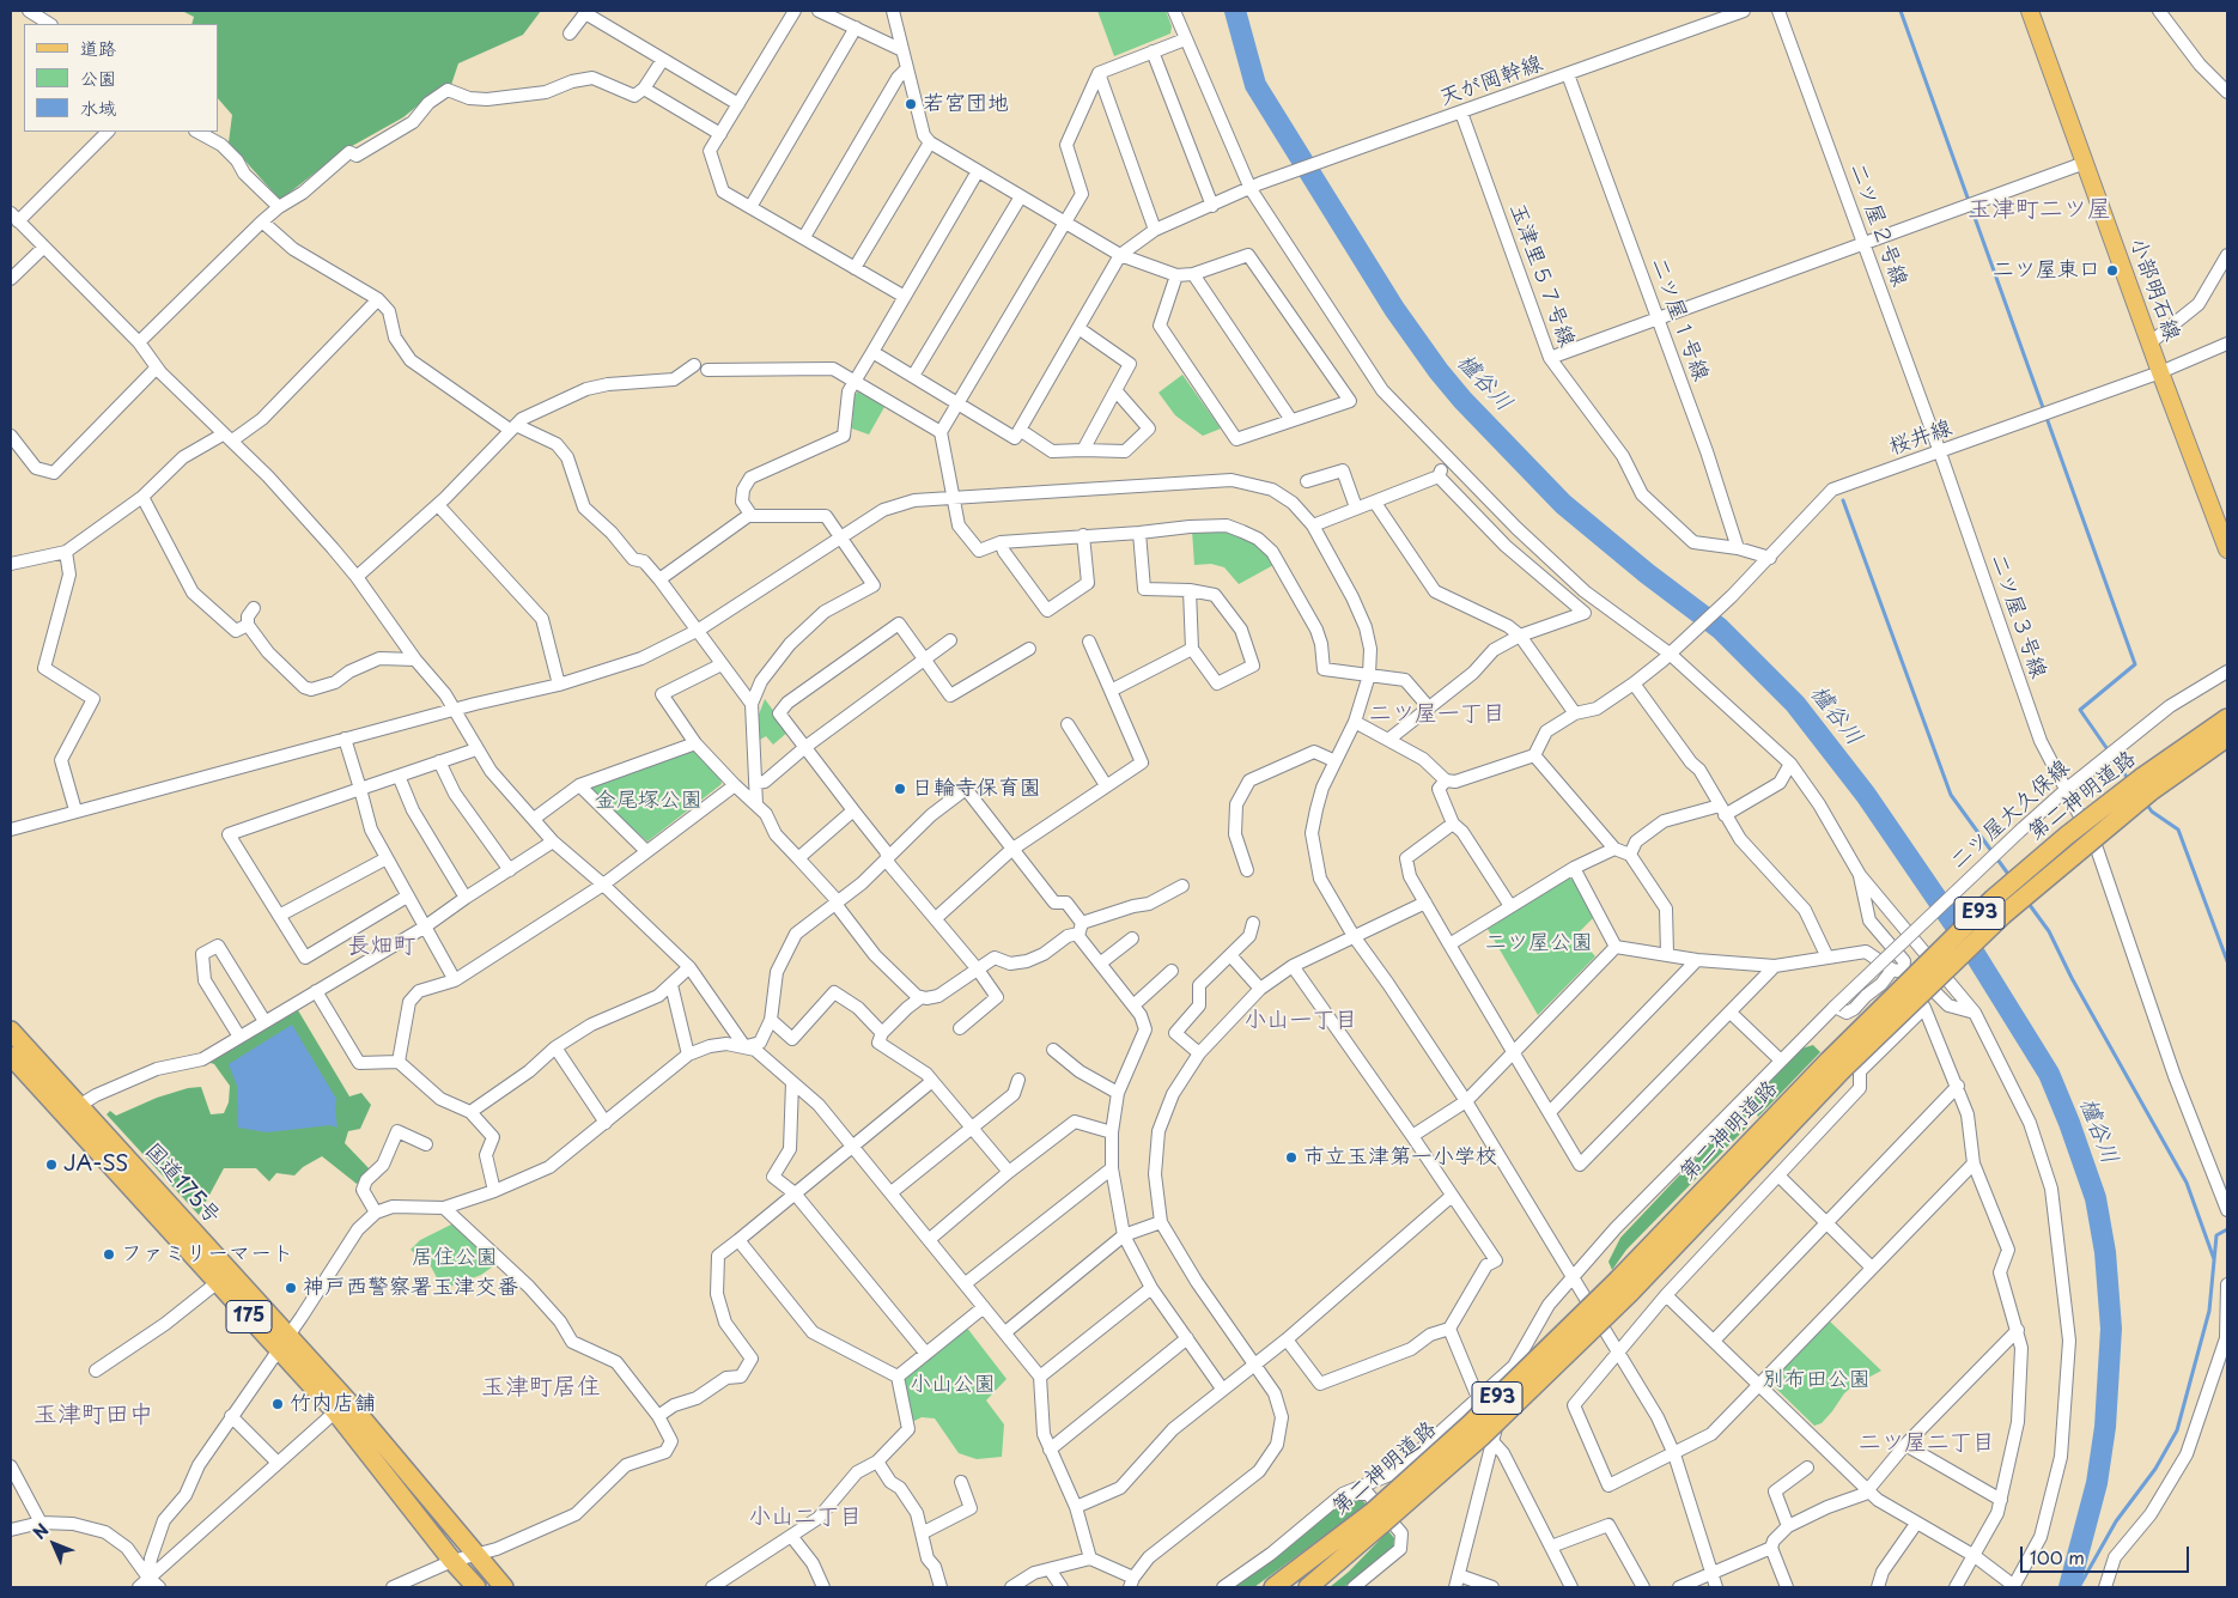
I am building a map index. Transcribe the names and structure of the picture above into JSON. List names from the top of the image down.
{
  "streets": {
    "highway": [
      "第二神明道路",
      "E93",
      "国道175号",
      "175"
    ],
    "main road": ["小部明石線"],
    "street": [
      "天が岡幹線",
      "二ツ屋２号線",
      "玉津里５７号線",
      "二ツ屋１号線",
      "桜井線",
      "二ツ屋３号線",
      "二ツ屋大久保線"
    ]
  },
  "crossings": [
    ["天が岡幹線", "玉津里５７号線"],
    ["天が岡幹線", "二ツ屋１号線"],
    ["二ツ屋２号線", "桜井線"],
    ["二ツ屋２号線", "二ツ屋３号線"],
    ["玉津里５７号線", "二ツ屋１号線"],
    ["小部明石線", "桜井線"],
    ["桜井線", "二ツ屋３号線"],
    ["二ツ屋３号線", "二ツ屋大久保線"]
  ],
  "districts": [
    "玉津町二ツ屋",
    "二ツ屋一丁目",
    "長畑町",
    "小山一丁目",
    "玉津町居住",
    "玉津町田中",
    "二ツ屋二丁目",
    "小山二丁目"
  ],
  "water": ["櫨谷川"],
  "parks": [
    "金尾塚公園",
    "二ツ屋公園",
    "居住公園",
    "別布田公園",
    "小山公園"
  ],
  "places": [
    "若宮団地",
    "二ツ屋東口",
    "日輪寺保育園",
    "市立玉津第一小学校",
    "JA-SS",
    "ファミリーマート",
    "神戸西警察署玉津交番",
    "竹内店舗"
  ],
  "legend": ["道路", "公園", "水域"],
  "scale_bar": "100 m",
  "north": "top left"
}
